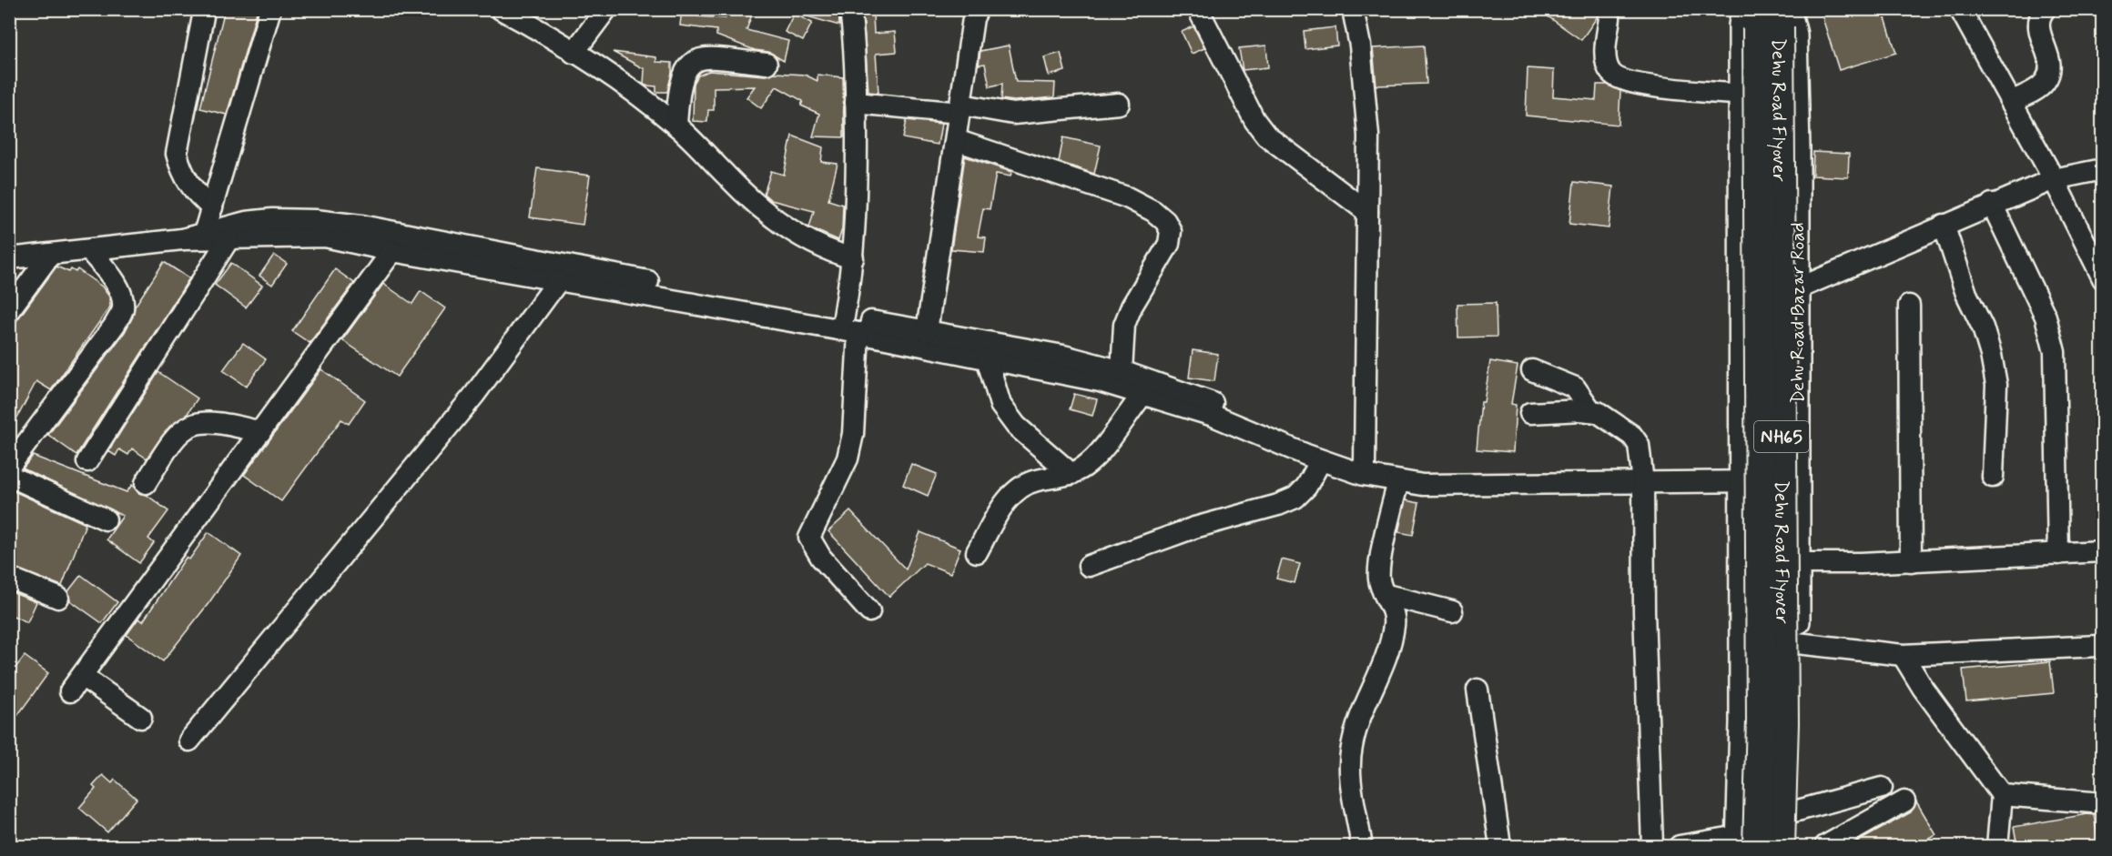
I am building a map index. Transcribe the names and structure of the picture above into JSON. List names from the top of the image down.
{
  "streets": {
    "highway": ["Dehu Road Flyover", "NH65"],
    "main road": ["Dehu Road Bazar Road"]
  },
  "crossings": [
    ["Dehu Road Flyover", "Dehu Road Bazar Road"]
  ]
}
